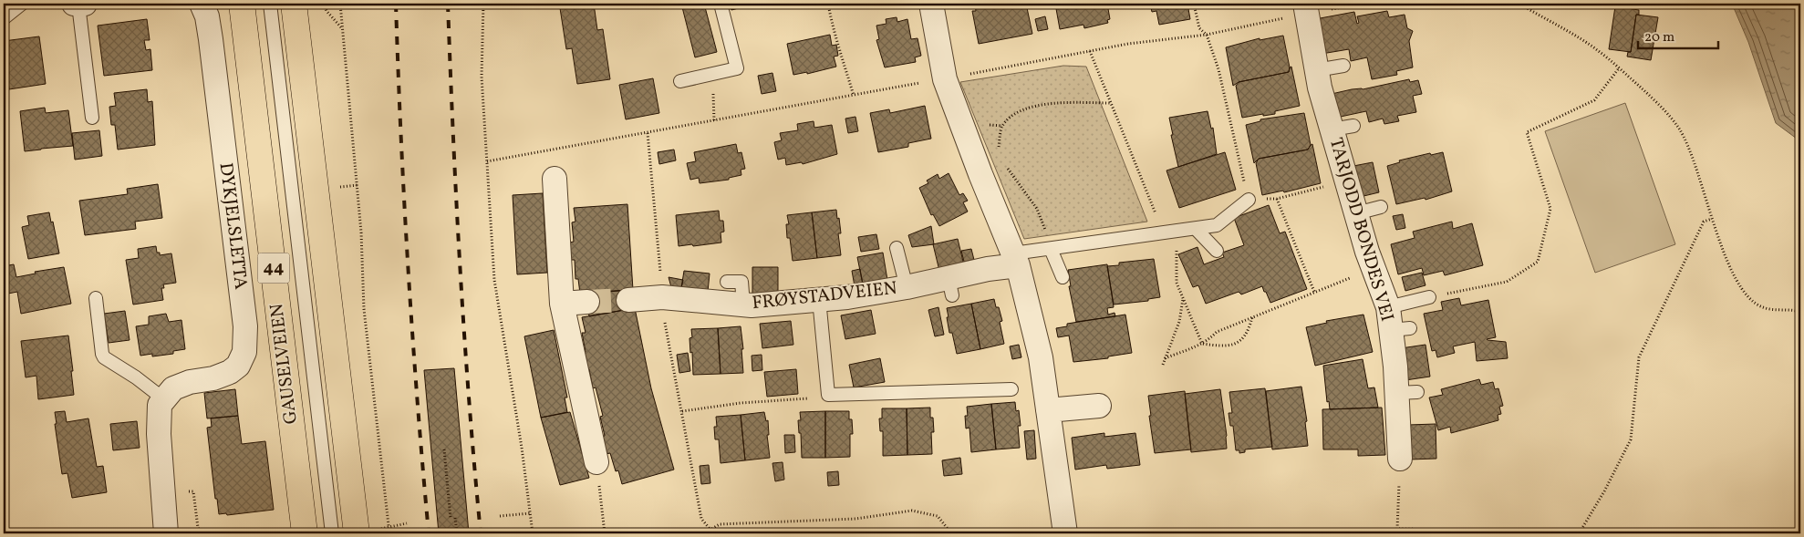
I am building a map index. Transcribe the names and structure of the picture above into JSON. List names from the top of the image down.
{
  "streets": {
    "main road": ["44", "GAUSELVEIEN"],
    "street": ["DYKJELSLETTA", "TARJODD BONDES VEI", "FRØYSTADVEIEN"]
  },
  "scale_bar": "20 m"
}
